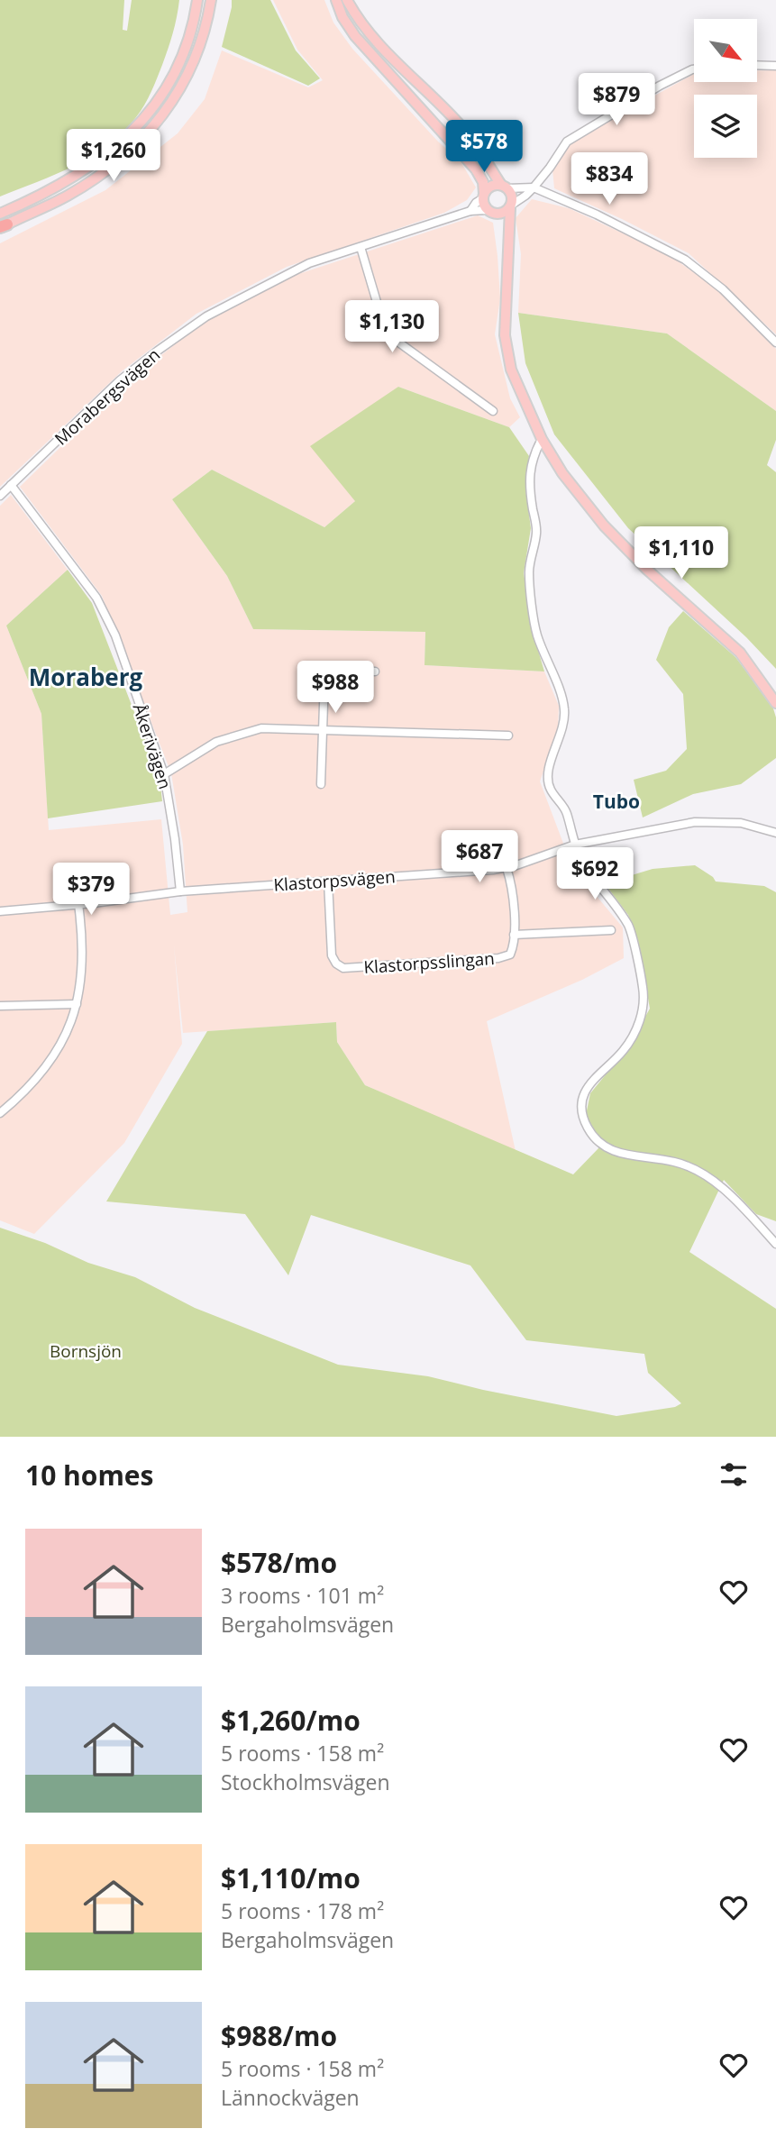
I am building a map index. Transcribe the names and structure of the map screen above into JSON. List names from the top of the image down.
{
  "streets": {
    "street": [
      "Morabergsvägen",
      "Åkerivägen",
      "Klastorpsvägen",
      "Klastorpsslingan"
    ]
  },
  "crossings": [
    ["Morabergsvägen", "Åkerivägen"],
    ["Åkerivägen", "Klastorpsvägen"],
    ["Klastorpsvägen", "Klastorpsslingan"]
  ],
  "districts": ["Moraberg", "Tubo"],
  "parks": ["Bornsjön"],
  "north": "bottom right",
  "page": {
    "price": [
      "$879",
      "$578",
      "$1,260",
      "$834",
      "$1,130",
      "$1,110",
      "$988",
      "$687",
      "$692",
      "$379"
    ],
    "heading": "10 homes",
    "list": [
      {
        "name": "$578/mo",
        "note": "3 rooms · 101 m² · Bergaholmsvägen"
      },
      {
        "name": "$1,260/mo",
        "note": "5 rooms · 158 m² · Stockholmsvägen"
      },
      {
        "name": "$1,110/mo",
        "note": "5 rooms · 178 m² · Bergaholmsvägen"
      },
      {
        "name": "$988/mo",
        "note": "5 rooms · 158 m² · Lännockvägen"
      }
    ]
  }
}
